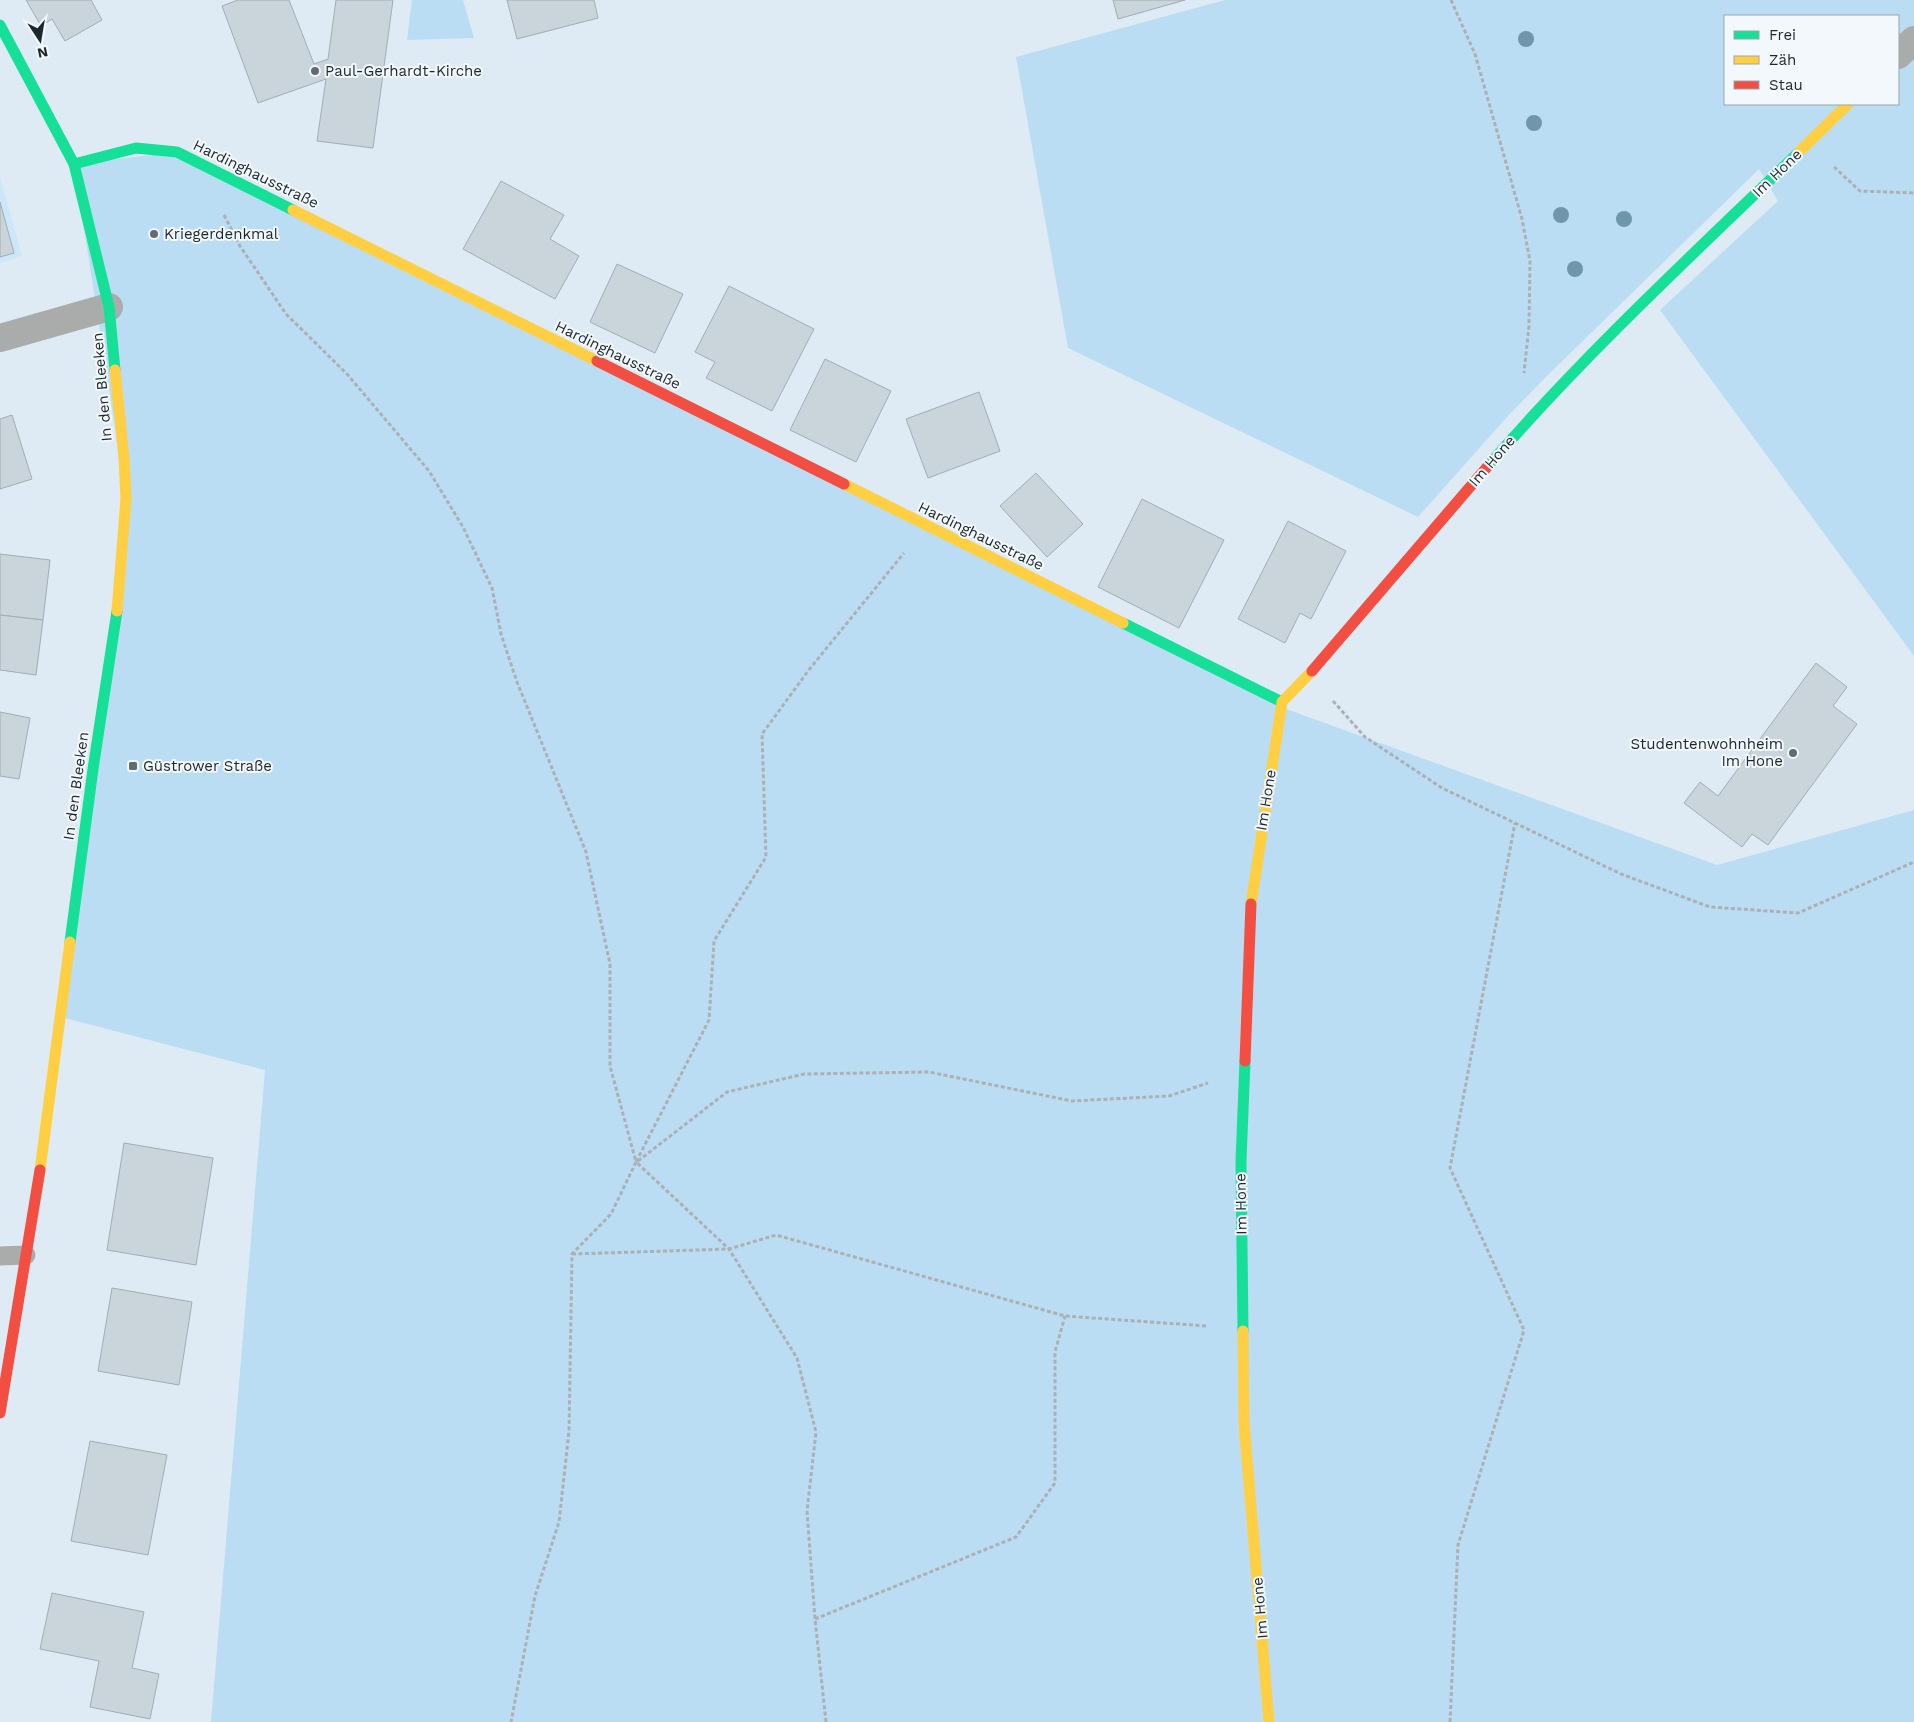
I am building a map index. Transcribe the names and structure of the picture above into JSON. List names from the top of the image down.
{
  "streets": {
    "street": ["Im Hone", "Hardinghausstraße", "In den Bleeken"]
  },
  "crossings": [
    ["Im Hone", "Hardinghausstraße"],
    ["Hardinghausstraße", "In den Bleeken"]
  ],
  "places": {
    "other": ["Paul-Gerhardt-Kirche", "Kriegerdenkmal", "Studentenwohnheim Im Hone"],
    "transit": ["Güstrower Straße"]
  },
  "legend": ["Frei", "Zäh", "Stau"],
  "north": "bottom"
}
